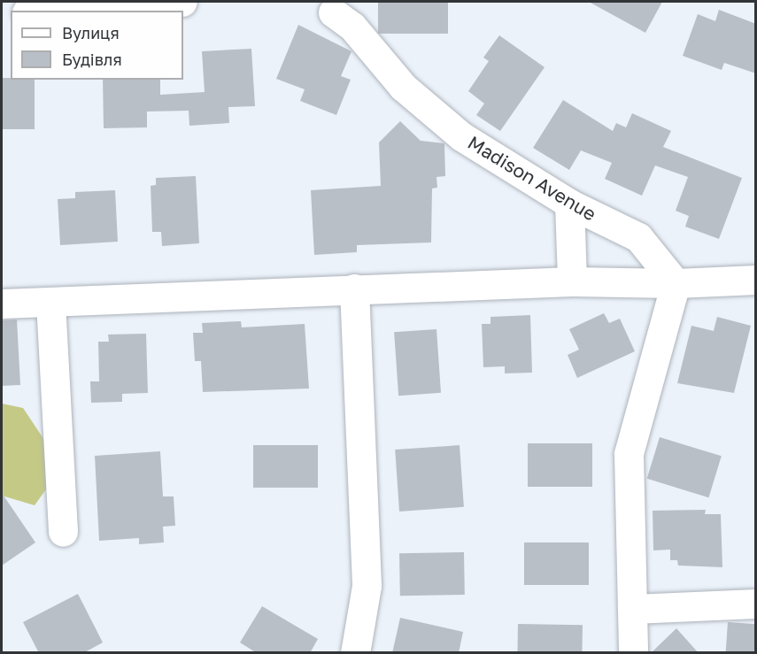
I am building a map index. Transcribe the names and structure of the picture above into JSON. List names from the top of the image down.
{
  "streets": {
    "street": ["Madison Avenue"]
  },
  "legend": ["Вулиця", "Будівля"]
}
